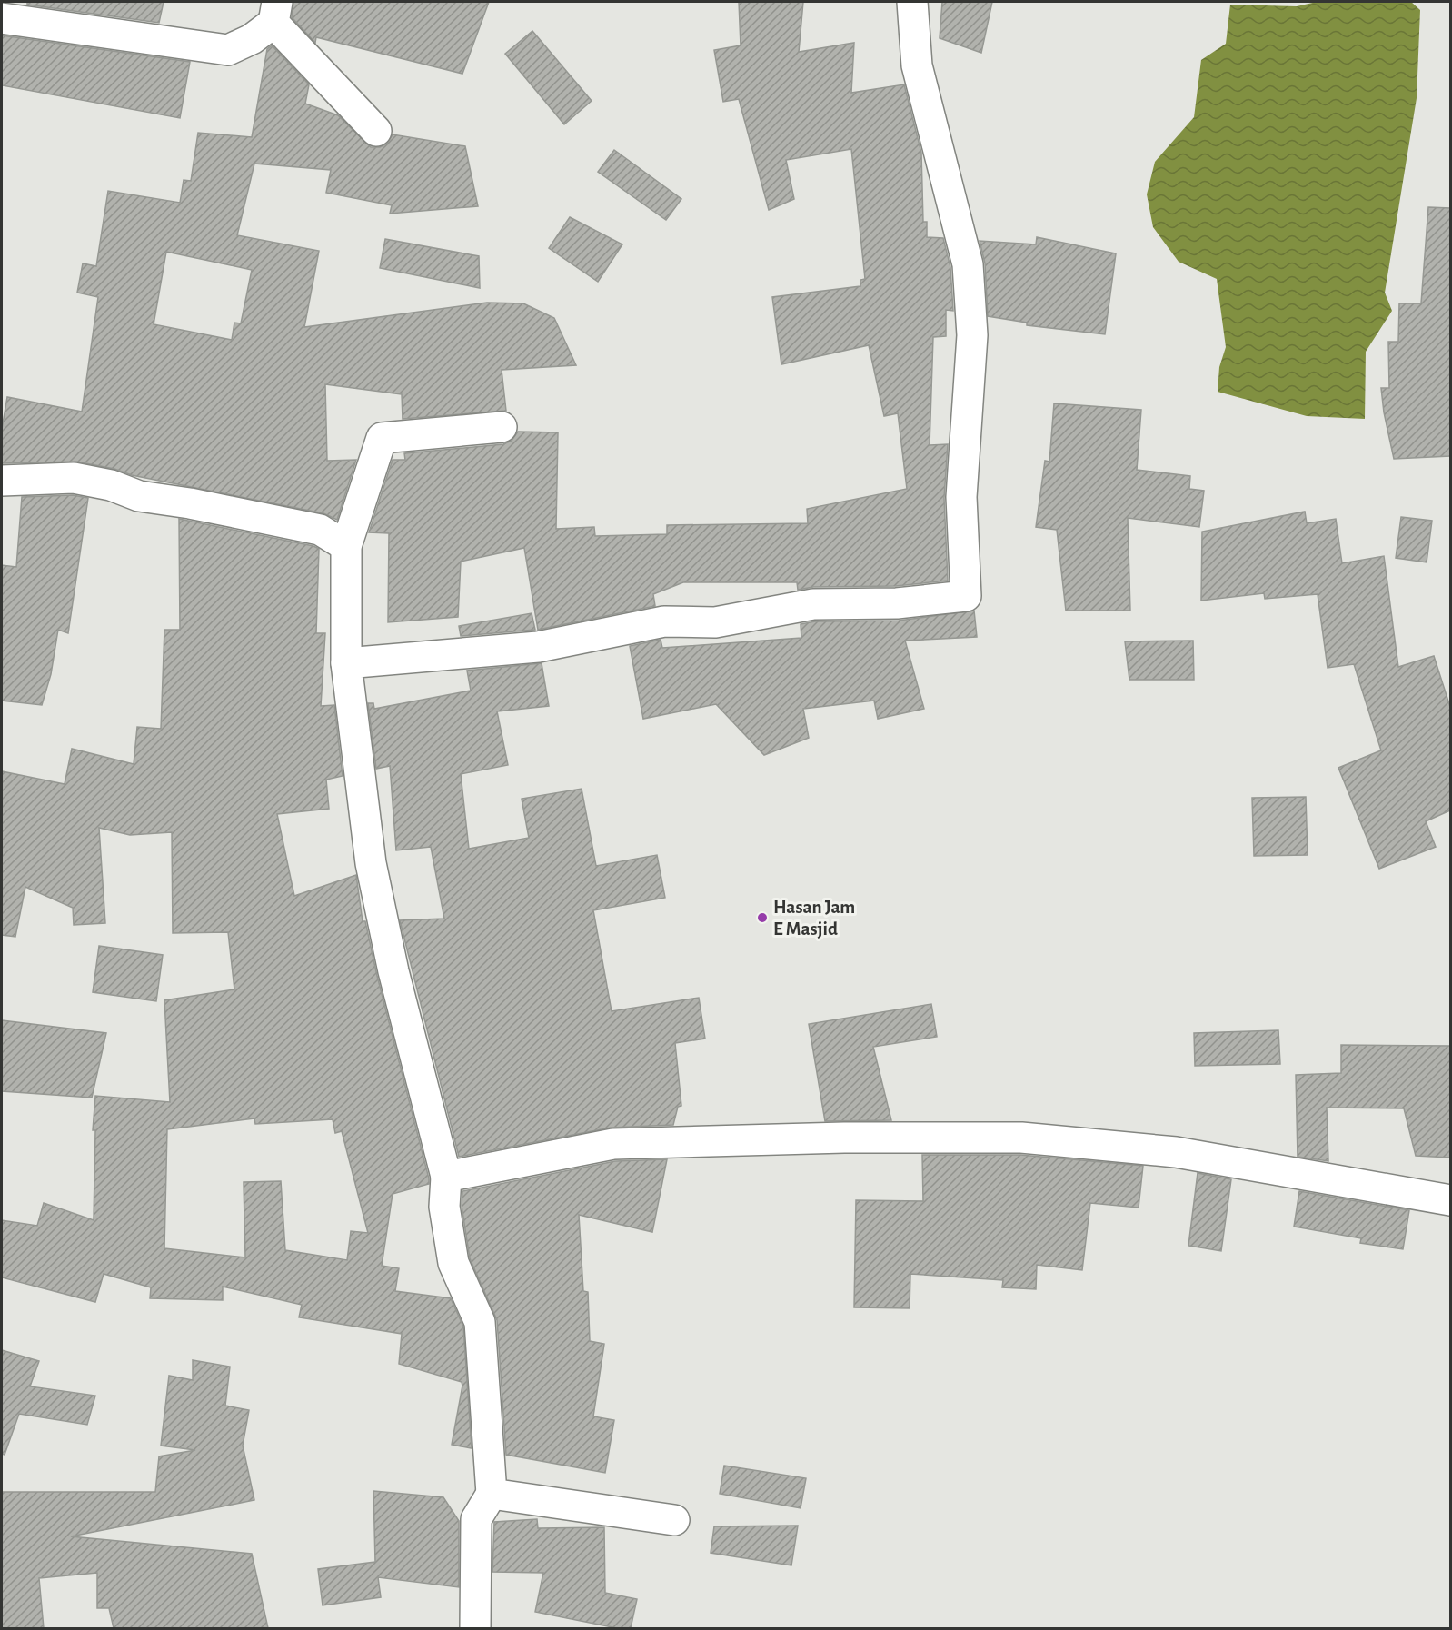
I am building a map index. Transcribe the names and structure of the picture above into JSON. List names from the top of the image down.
{
  "places": ["Hasan Jam E Masjid"]
}
